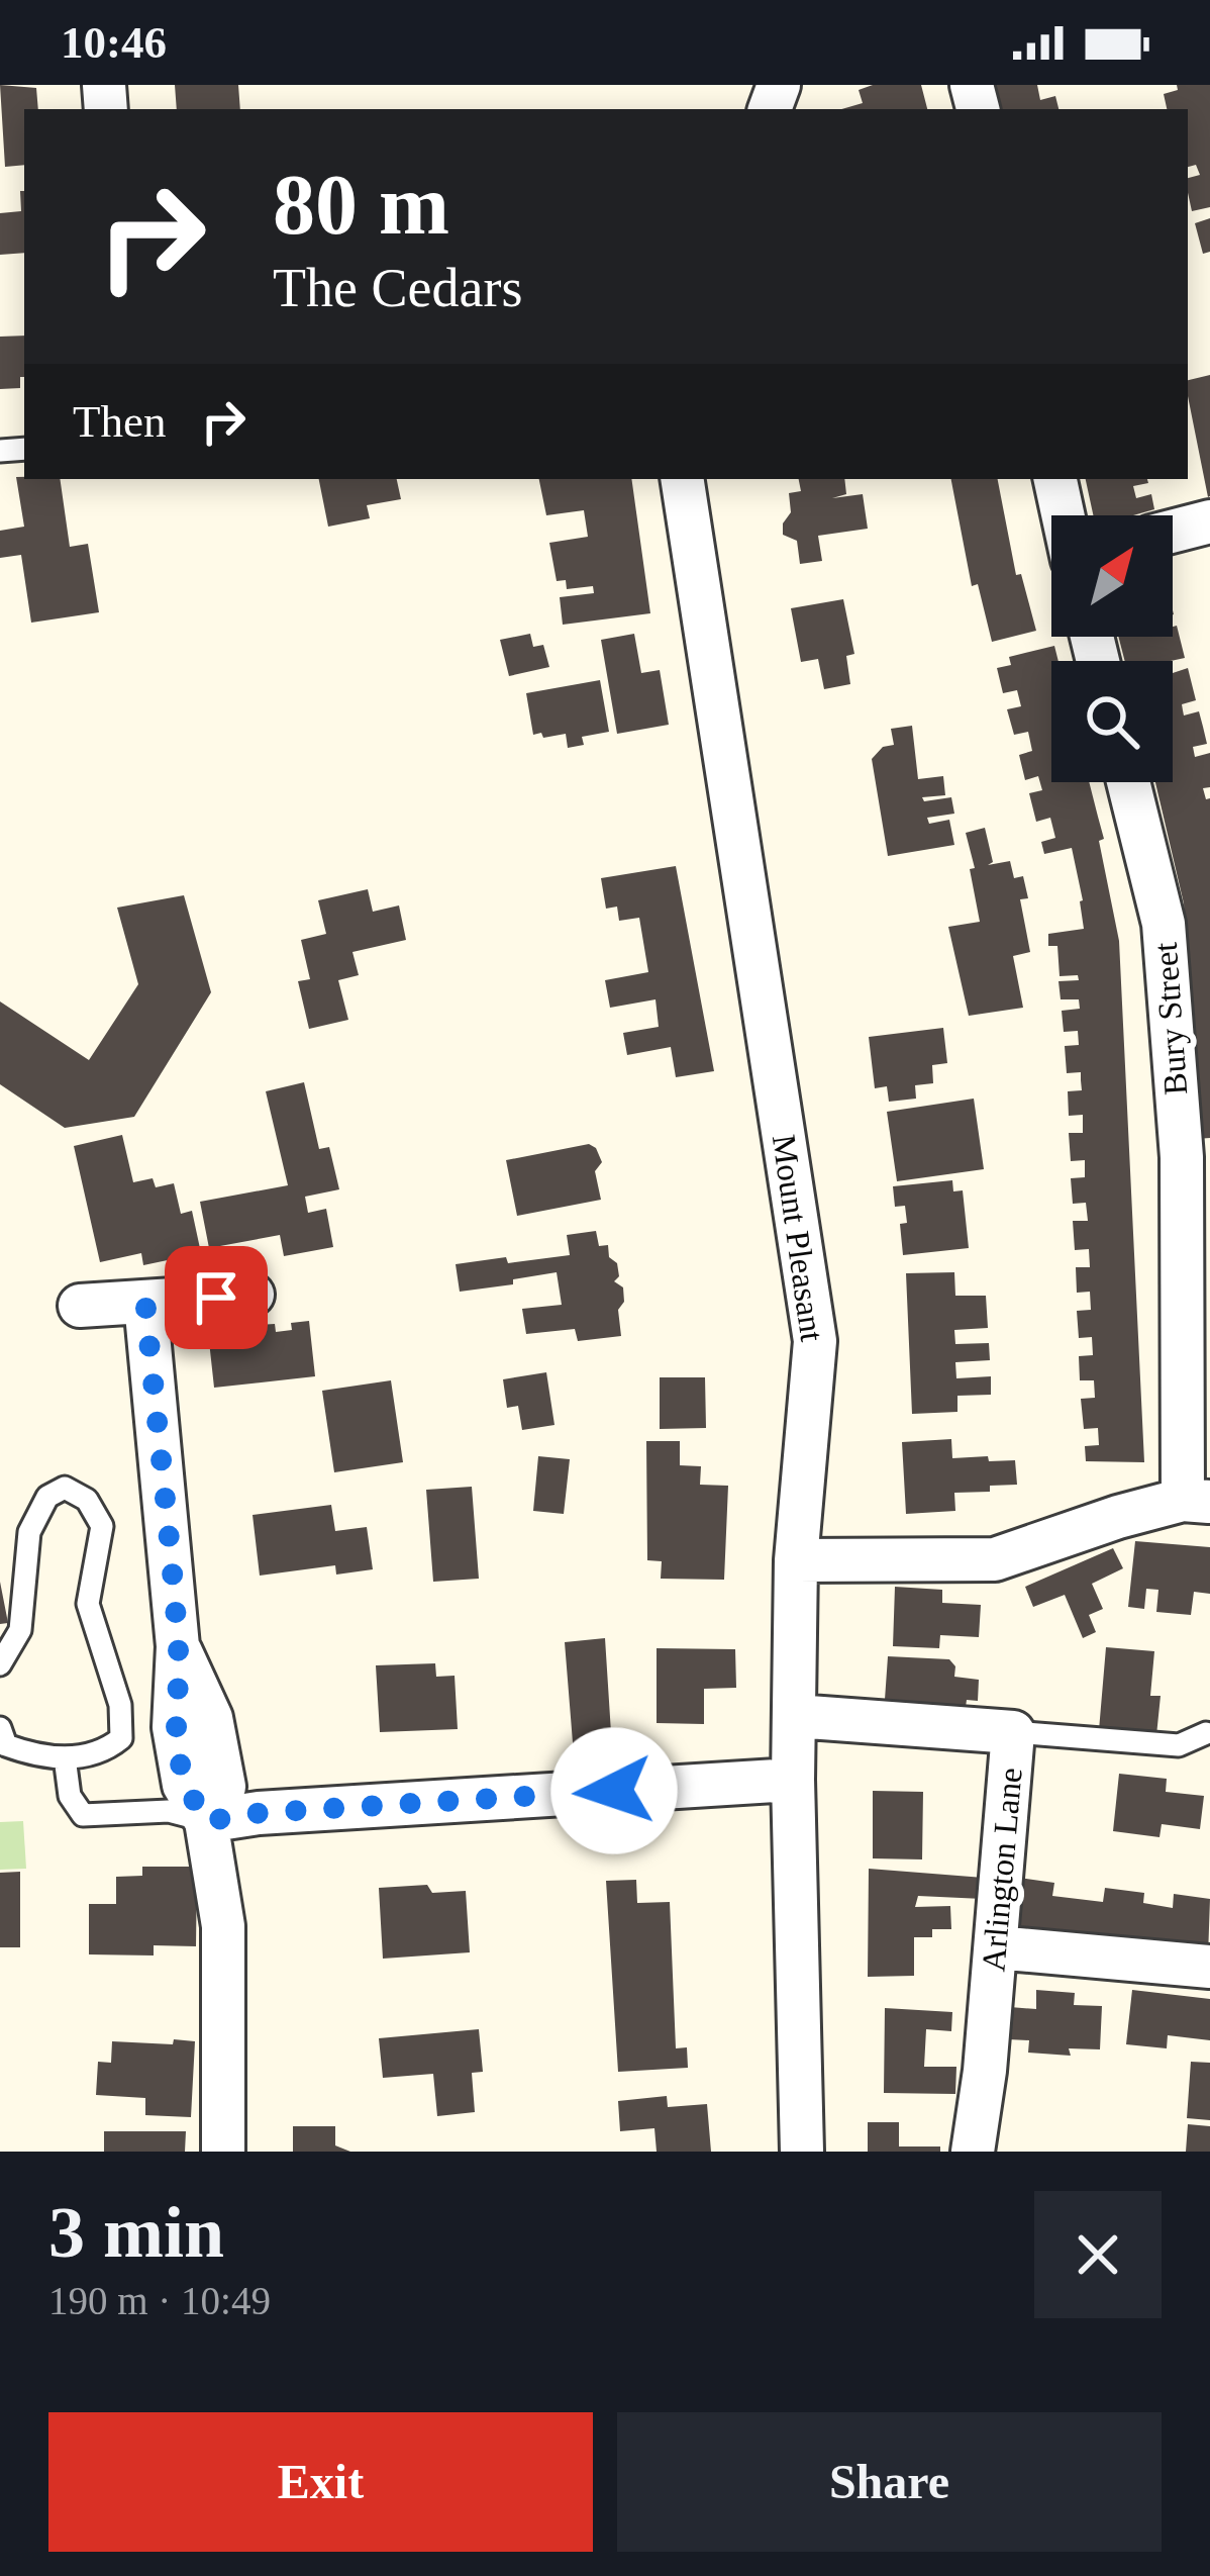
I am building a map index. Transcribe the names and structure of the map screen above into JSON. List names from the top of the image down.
{
  "streets": {
    "street": ["Bury Street", "Mount Pleasant", "Arlington Lane"]
  },
  "crossings": [
    ["Mount Pleasant", "Arlington Lane"]
  ],
  "north": "top right",
  "page": {
    "status": "10:46",
    "turn": ["80 m", "The Cedars"],
    "then": "Then",
    "heading": ["3 min", "190 m · 10:49"],
    "buttons": ["Exit", "Share"]
  }
}
